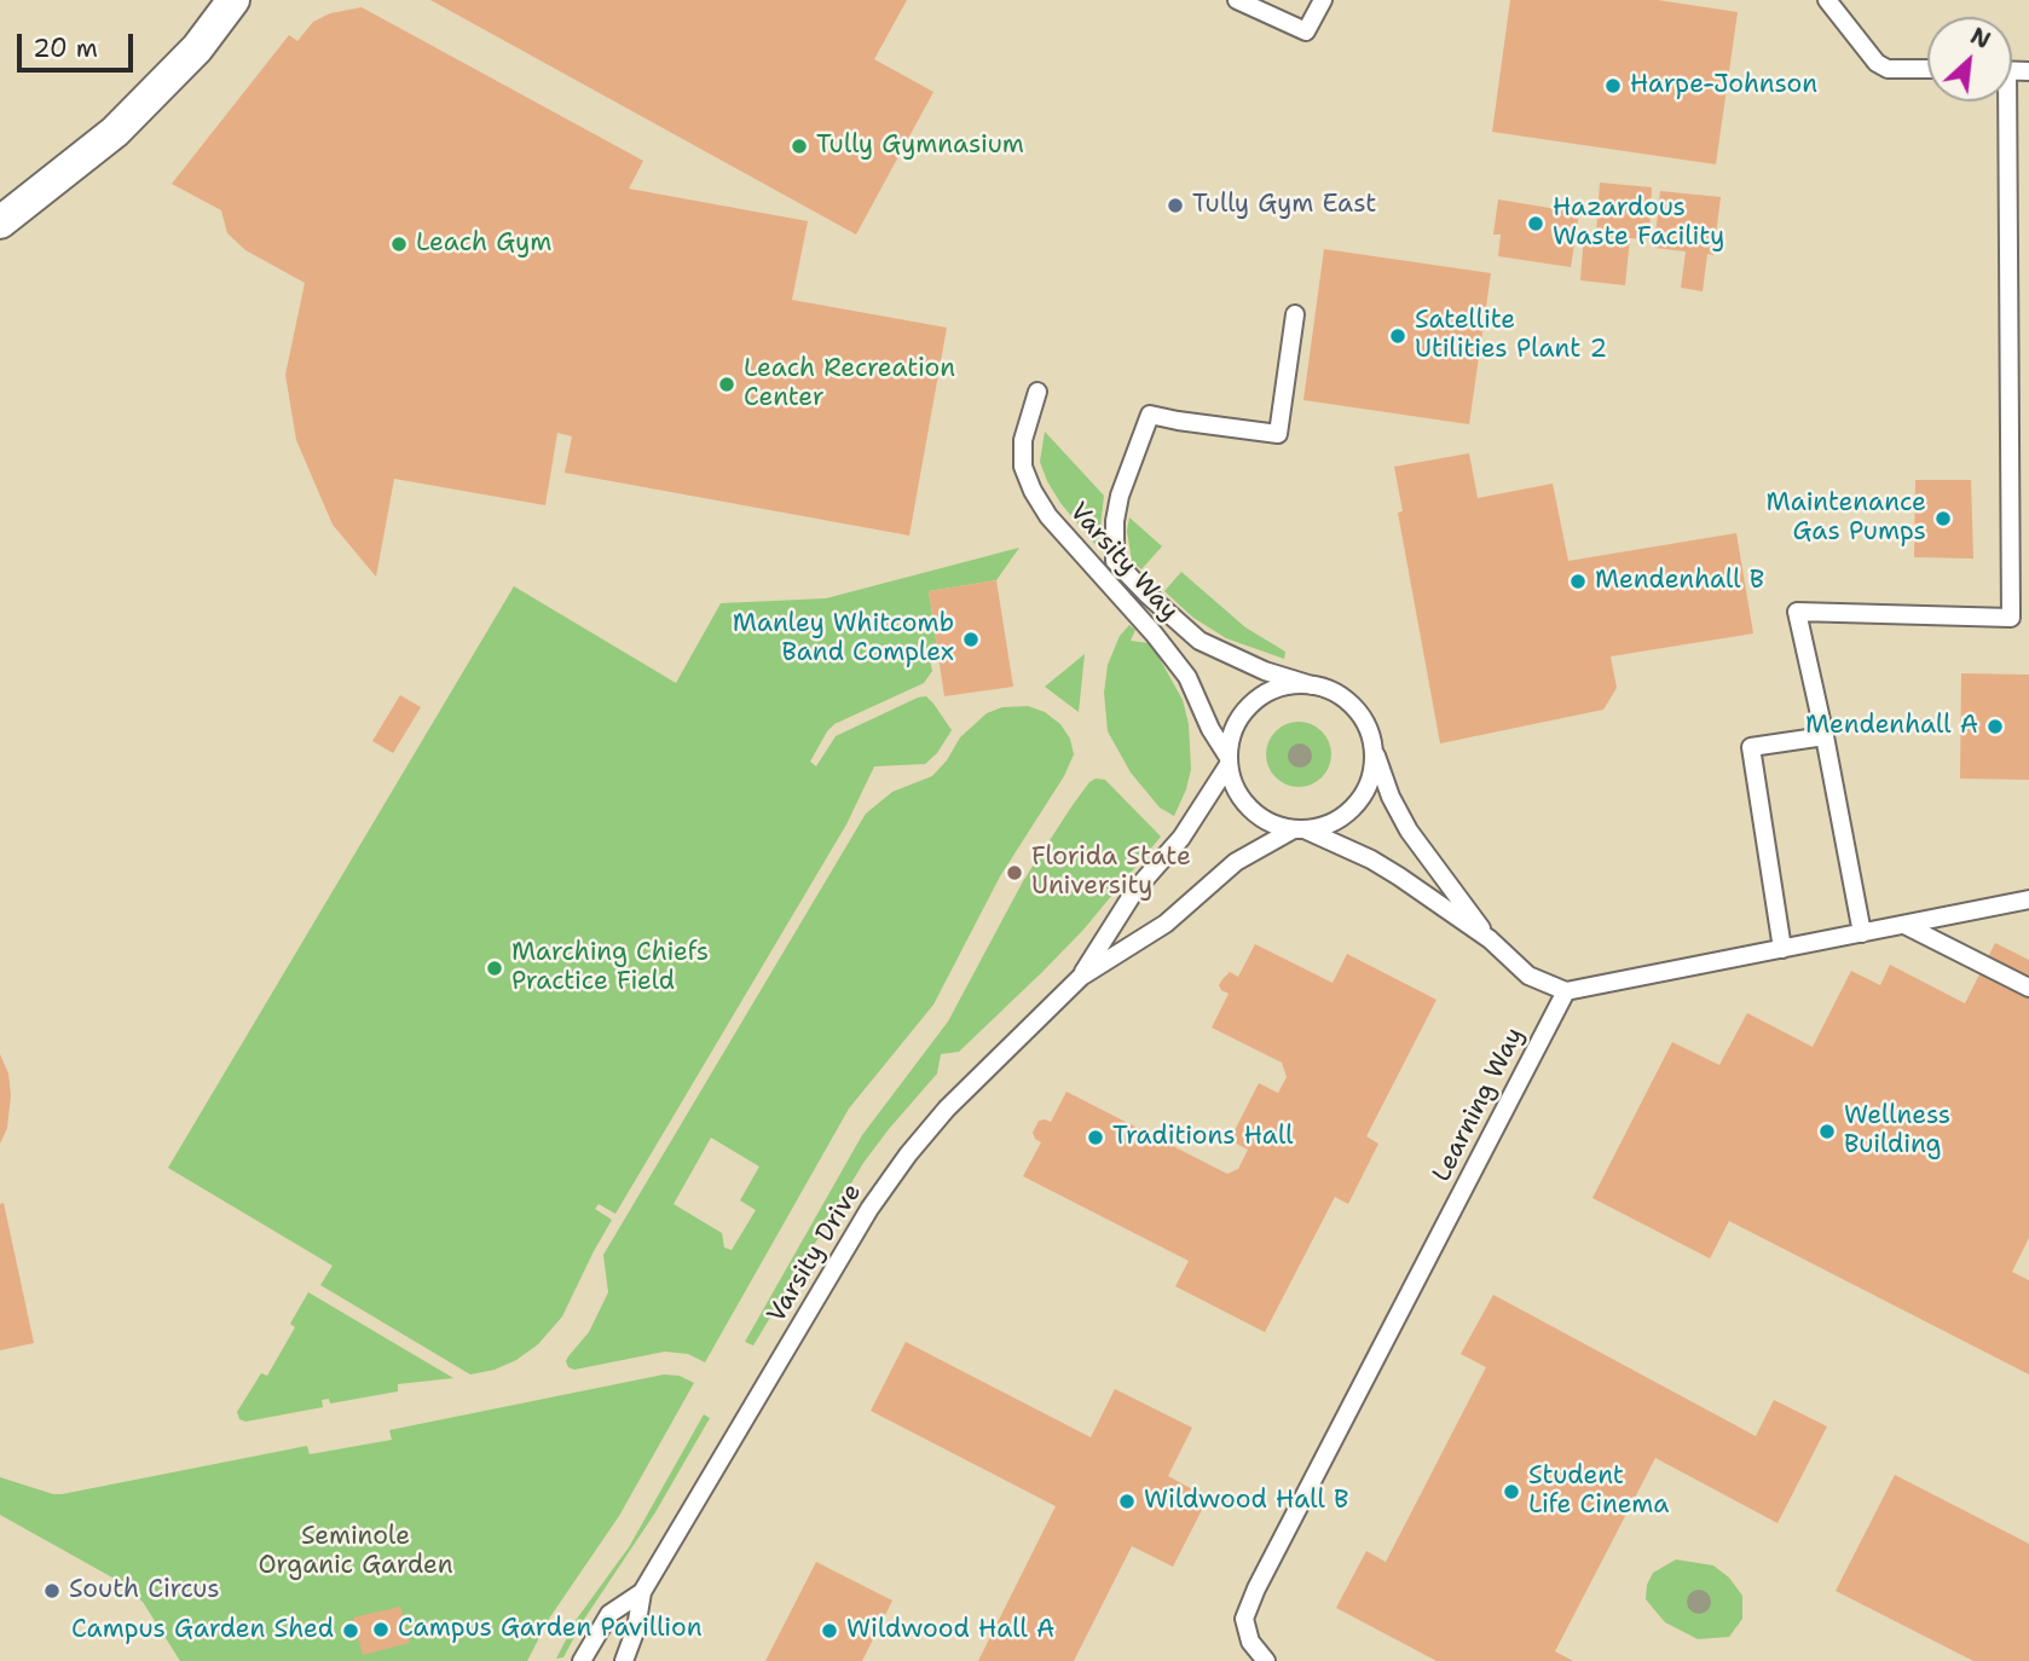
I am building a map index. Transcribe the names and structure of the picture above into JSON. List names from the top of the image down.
{
  "streets": {
    "lane": ["Varsity Way", "Learning Way", "Varsity Drive"]
  },
  "crossings": [
    ["Varsity Way", "Varsity Drive"]
  ],
  "parks": ["Seminole Organic Garden"],
  "places": [
    "Harpe-Johnson",
    "Tully Gymnasium",
    "Tully Gym East",
    "Hazardous Waste Facility",
    "Leach Gym",
    "Satellite Utilities Plant 2",
    "Leach Recreation Center",
    "Maintenance Gas Pumps",
    "Mendenhall B",
    "Manley Whitcomb Band Complex",
    "Mendenhall A",
    "Florida State University",
    "Marching Chiefs Practice Field",
    "Wellness Building",
    "Traditions Hall",
    "Student Life Cinema",
    "Wildwood Hall B",
    "South Circus",
    "Campus Garden Pavillion",
    "Campus Garden Shed",
    "Wildwood Hall A"
  ],
  "scale_bar": "20 m",
  "north": "top right"
}
